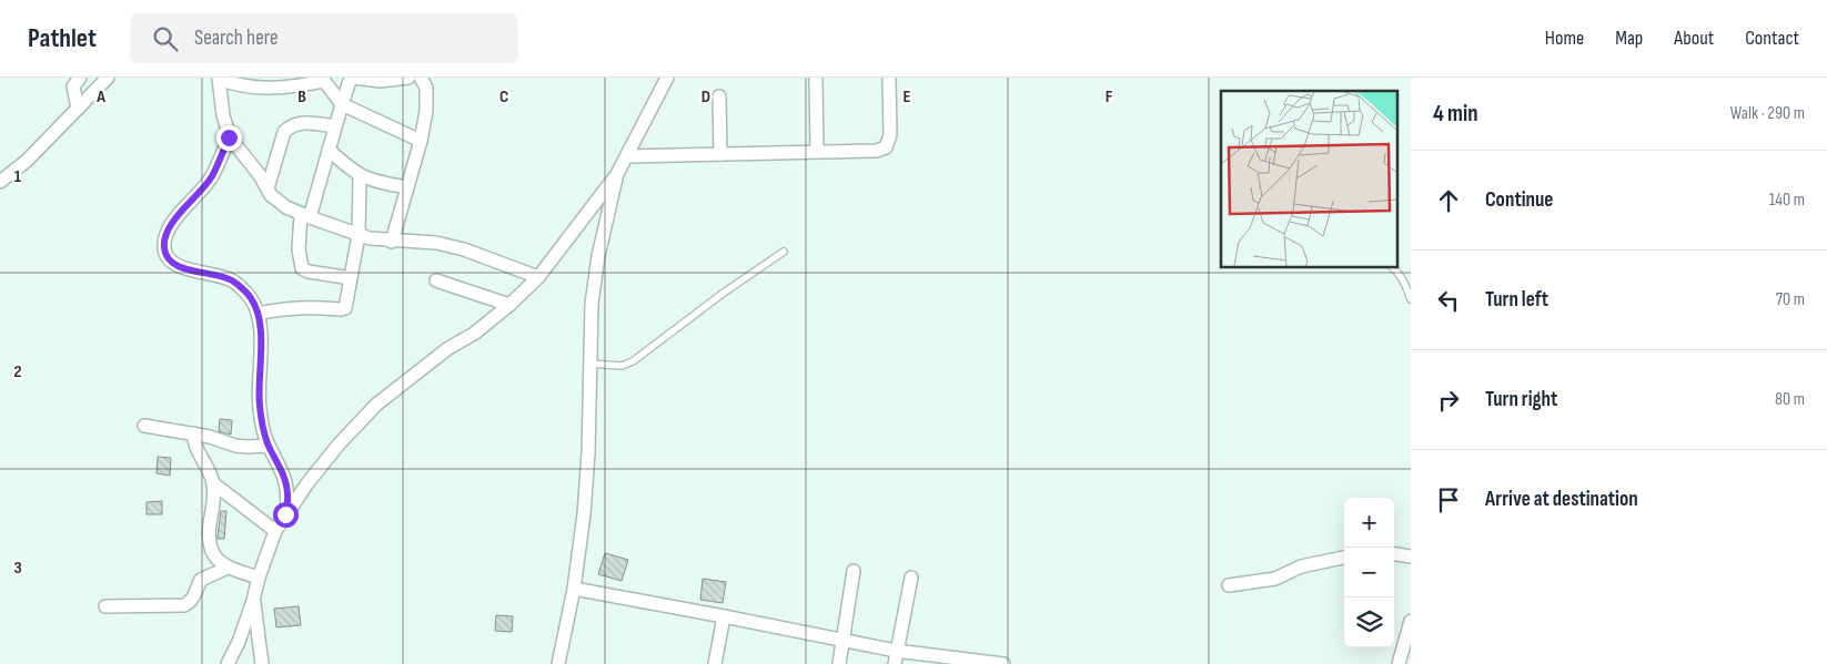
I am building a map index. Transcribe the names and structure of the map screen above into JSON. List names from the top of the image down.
{
  "page": {
    "header": "Pathlet",
    "search": "Search here",
    "nav": [
      "Home",
      "Map",
      "About",
      "Contact"
    ],
    "heading": ["4 min", "Walk · 290 m"],
    "list": [
      ["Continue", "140 m"],
      ["Turn left", "70 m"],
      ["Turn right", "80 m"],
      "Arrive at destination"
    ],
    "map_buttons": ["+", "−"]
  },
  "grid": {
    "columns": [
      "A",
      "B",
      "C",
      "D",
      "E",
      "F"
    ],
    "rows": ["1", "2", "3"]
  }
}
